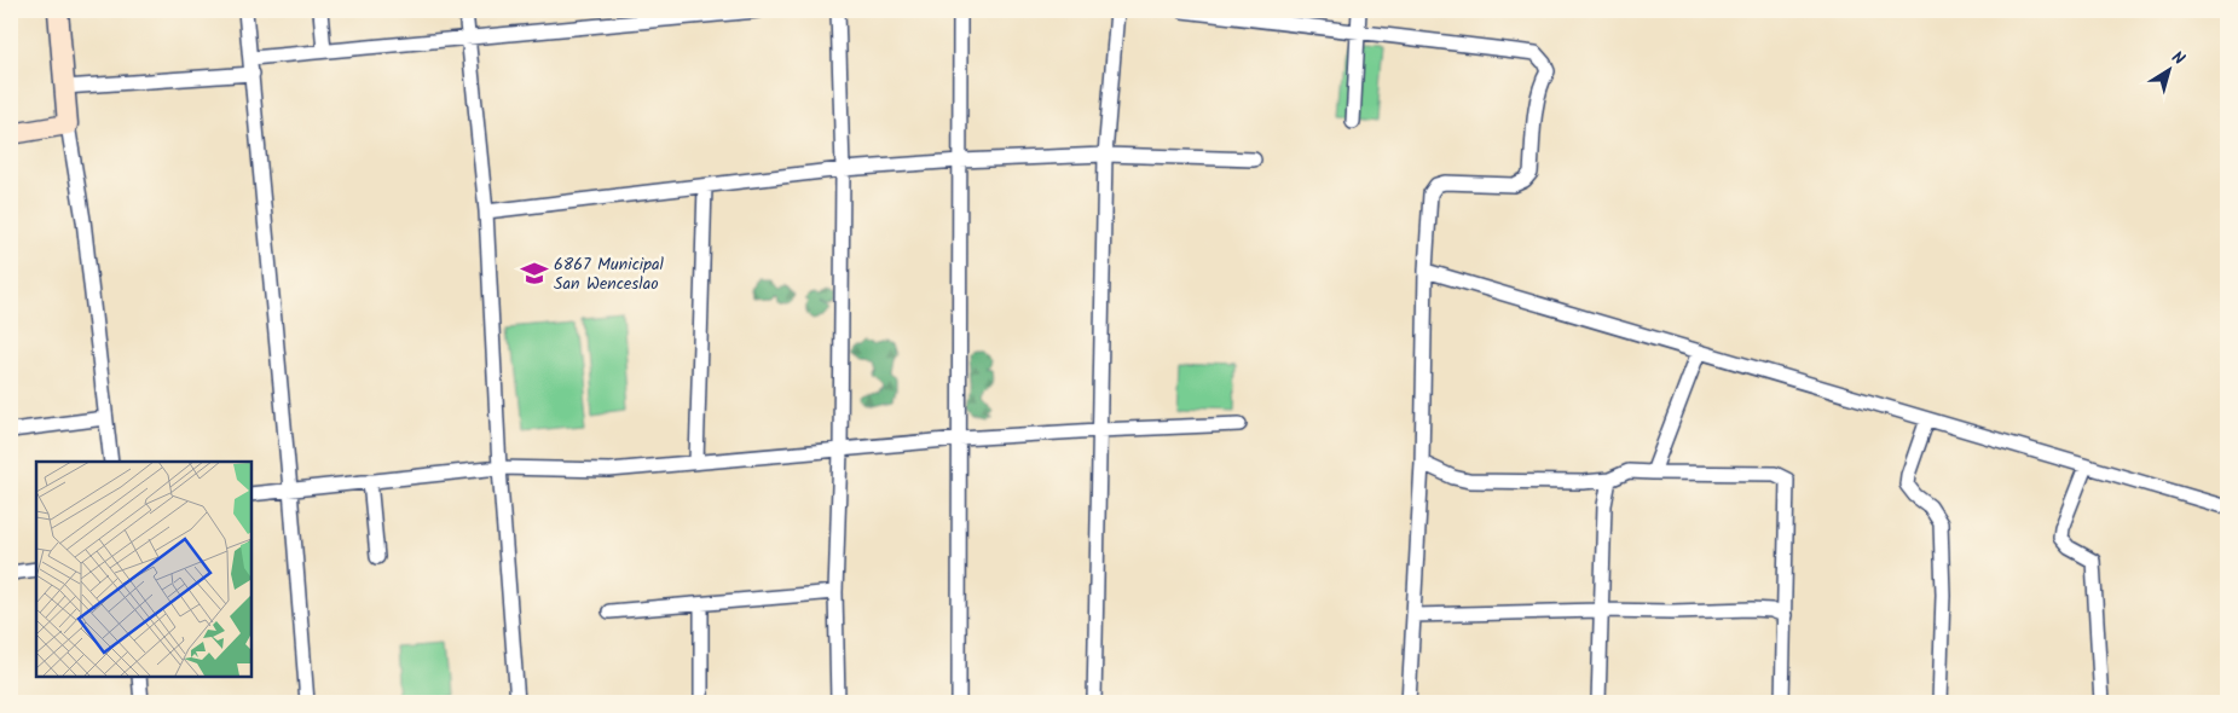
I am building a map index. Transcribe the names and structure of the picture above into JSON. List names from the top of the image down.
{
  "places": {
    "school or university": ["6867 Municipal San Wenceslao"]
  },
  "north": "top right"
}
